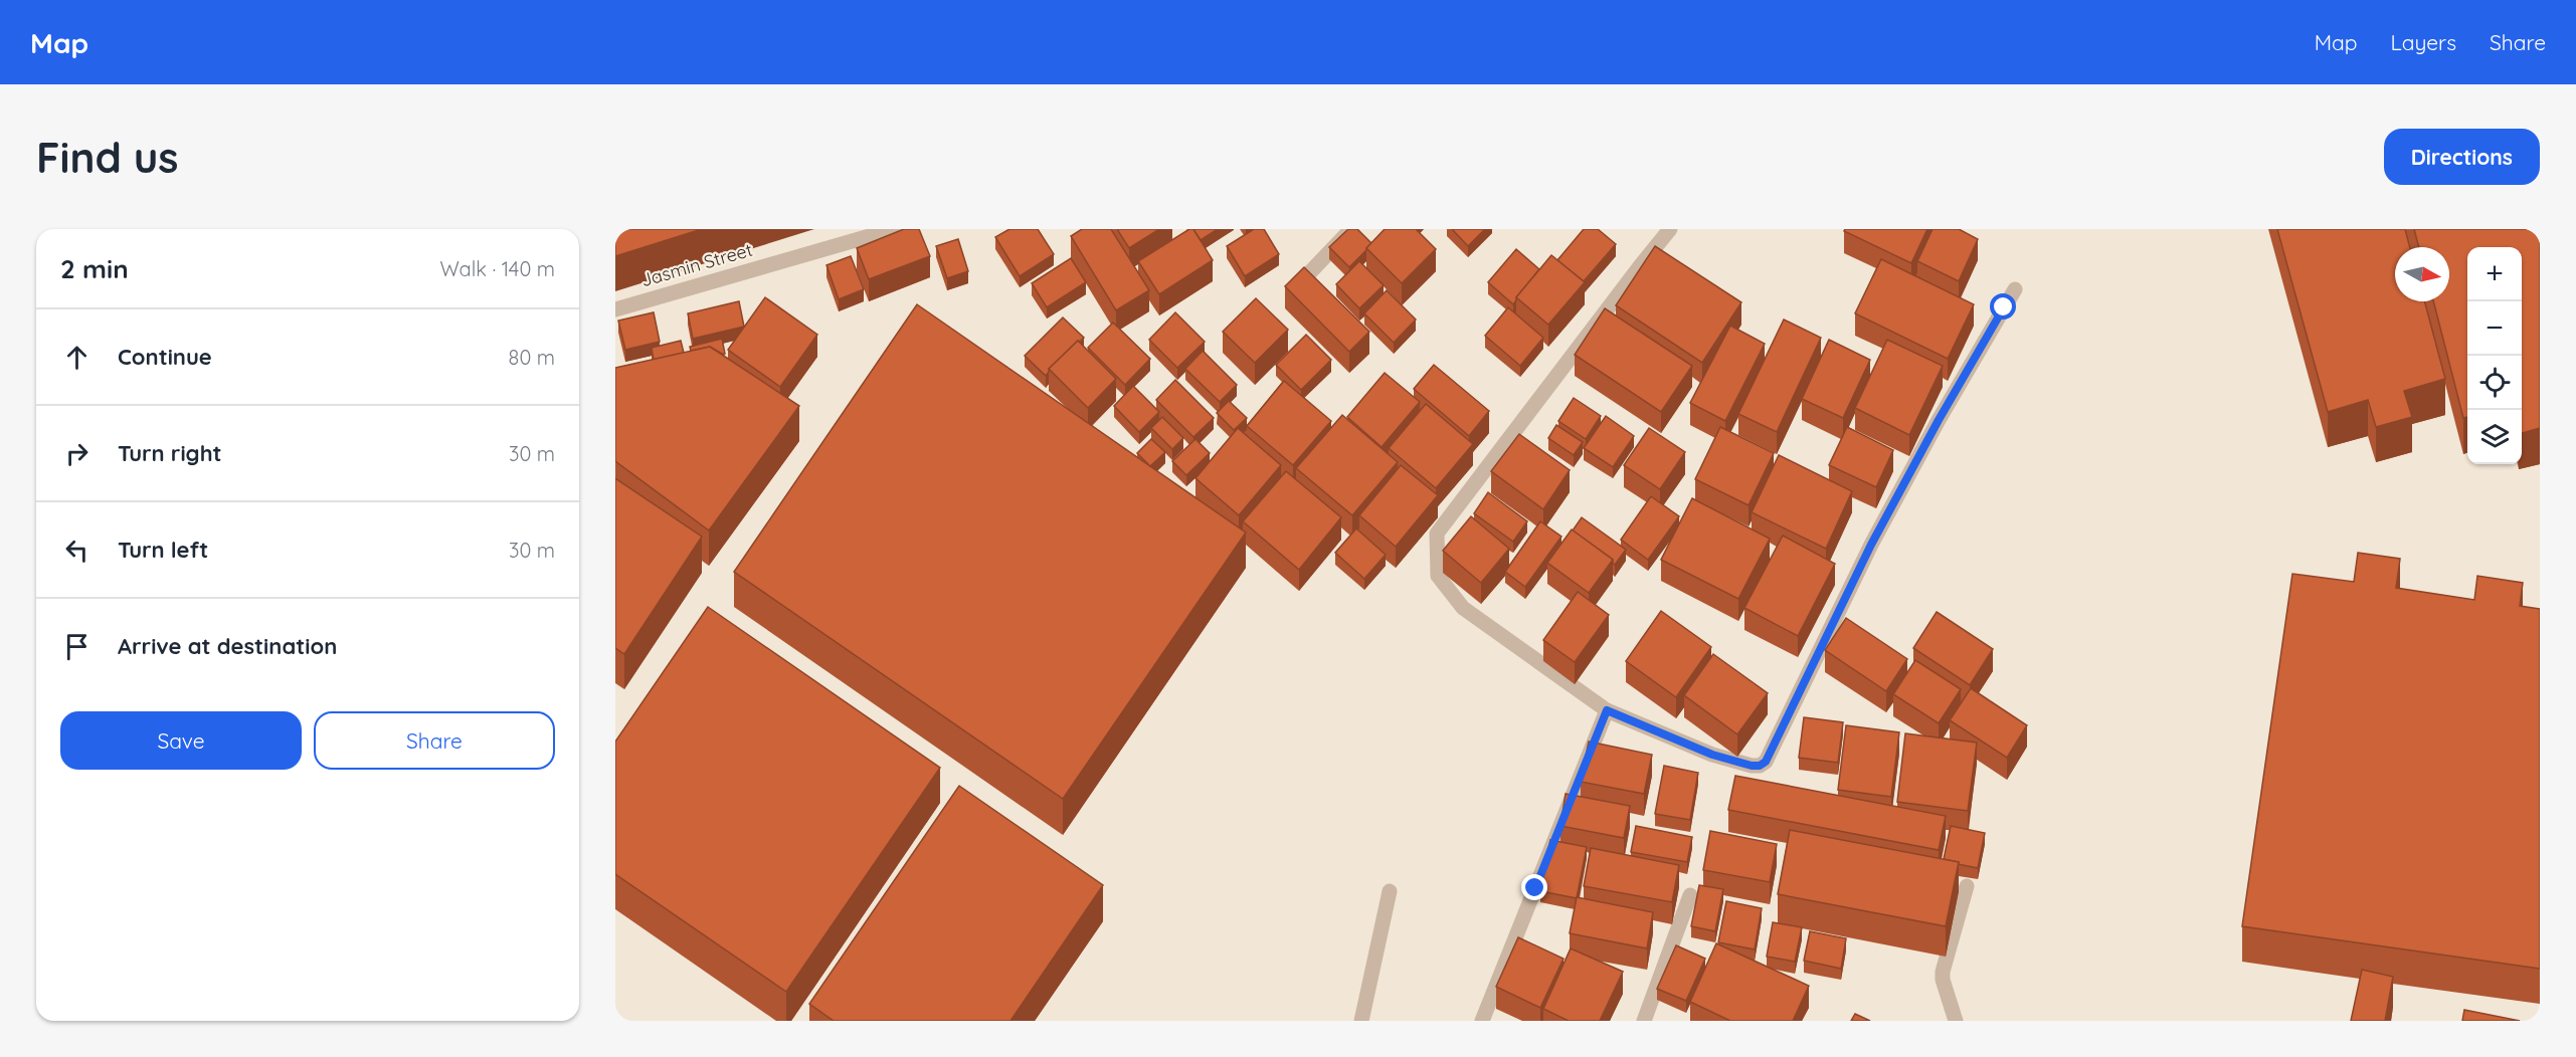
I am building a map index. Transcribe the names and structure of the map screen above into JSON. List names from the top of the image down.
{
  "streets": {
    "street": ["Jasmin Street"]
  },
  "north": "right",
  "page": {
    "header": "Map",
    "nav": ["Map", "Layers", "Share"],
    "buttons": [
      "Directions",
      ["Save", "Share"]
    ],
    "title": "Find us",
    "heading": ["2 min", "Walk · 140 m"],
    "map_buttons": ["+", "−"],
    "list": [
      ["Continue", "80 m"],
      ["Turn right", "30 m"],
      ["Turn left", "30 m"],
      "Arrive at destination"
    ]
  }
}
